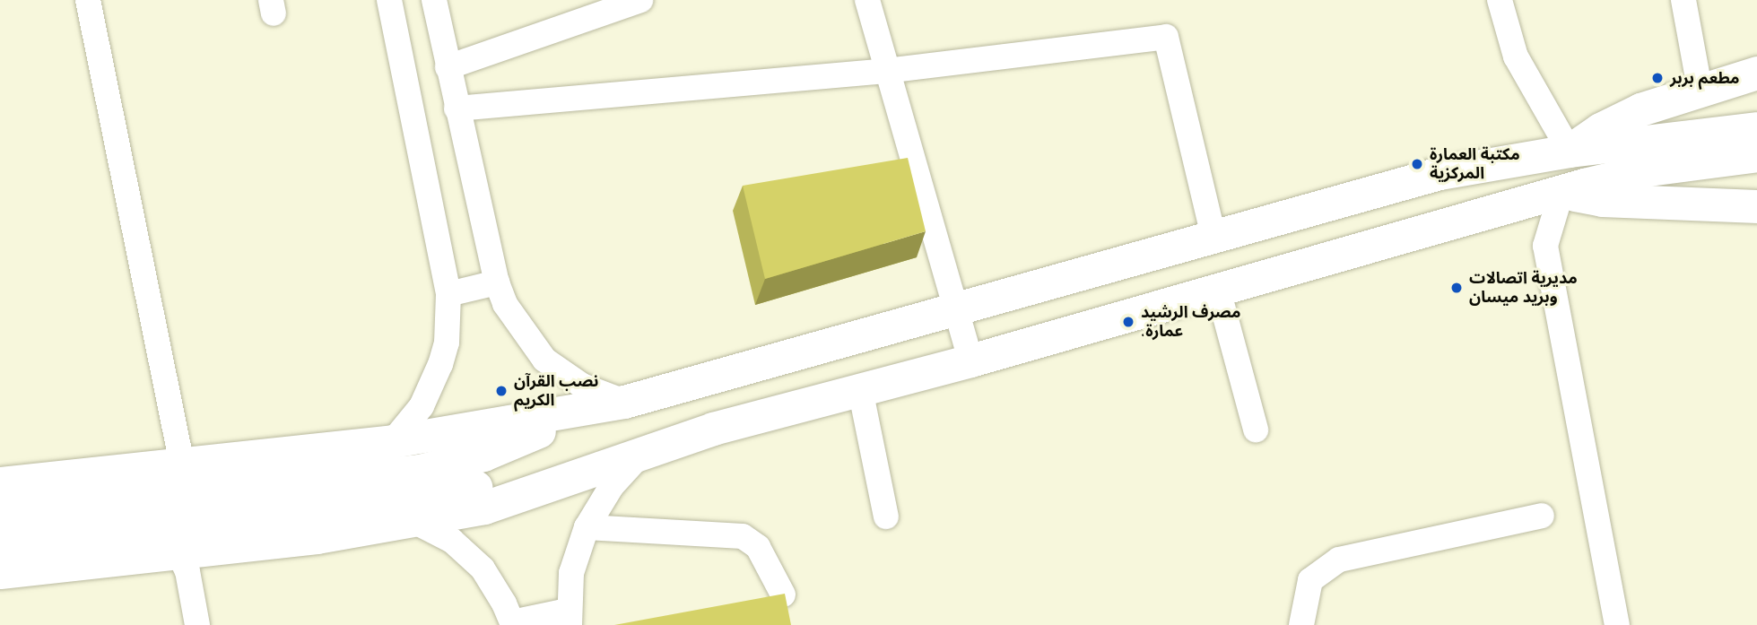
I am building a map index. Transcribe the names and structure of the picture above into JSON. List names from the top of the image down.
{
  "places": [
    "مطعم بربر",
    "مكتبة العمارة المركزية",
    "مديرية اتصالات وبريد ميسان",
    "مصرف الرشيد .عمارة",
    "نصب القرآن الكريم"
  ]
}
